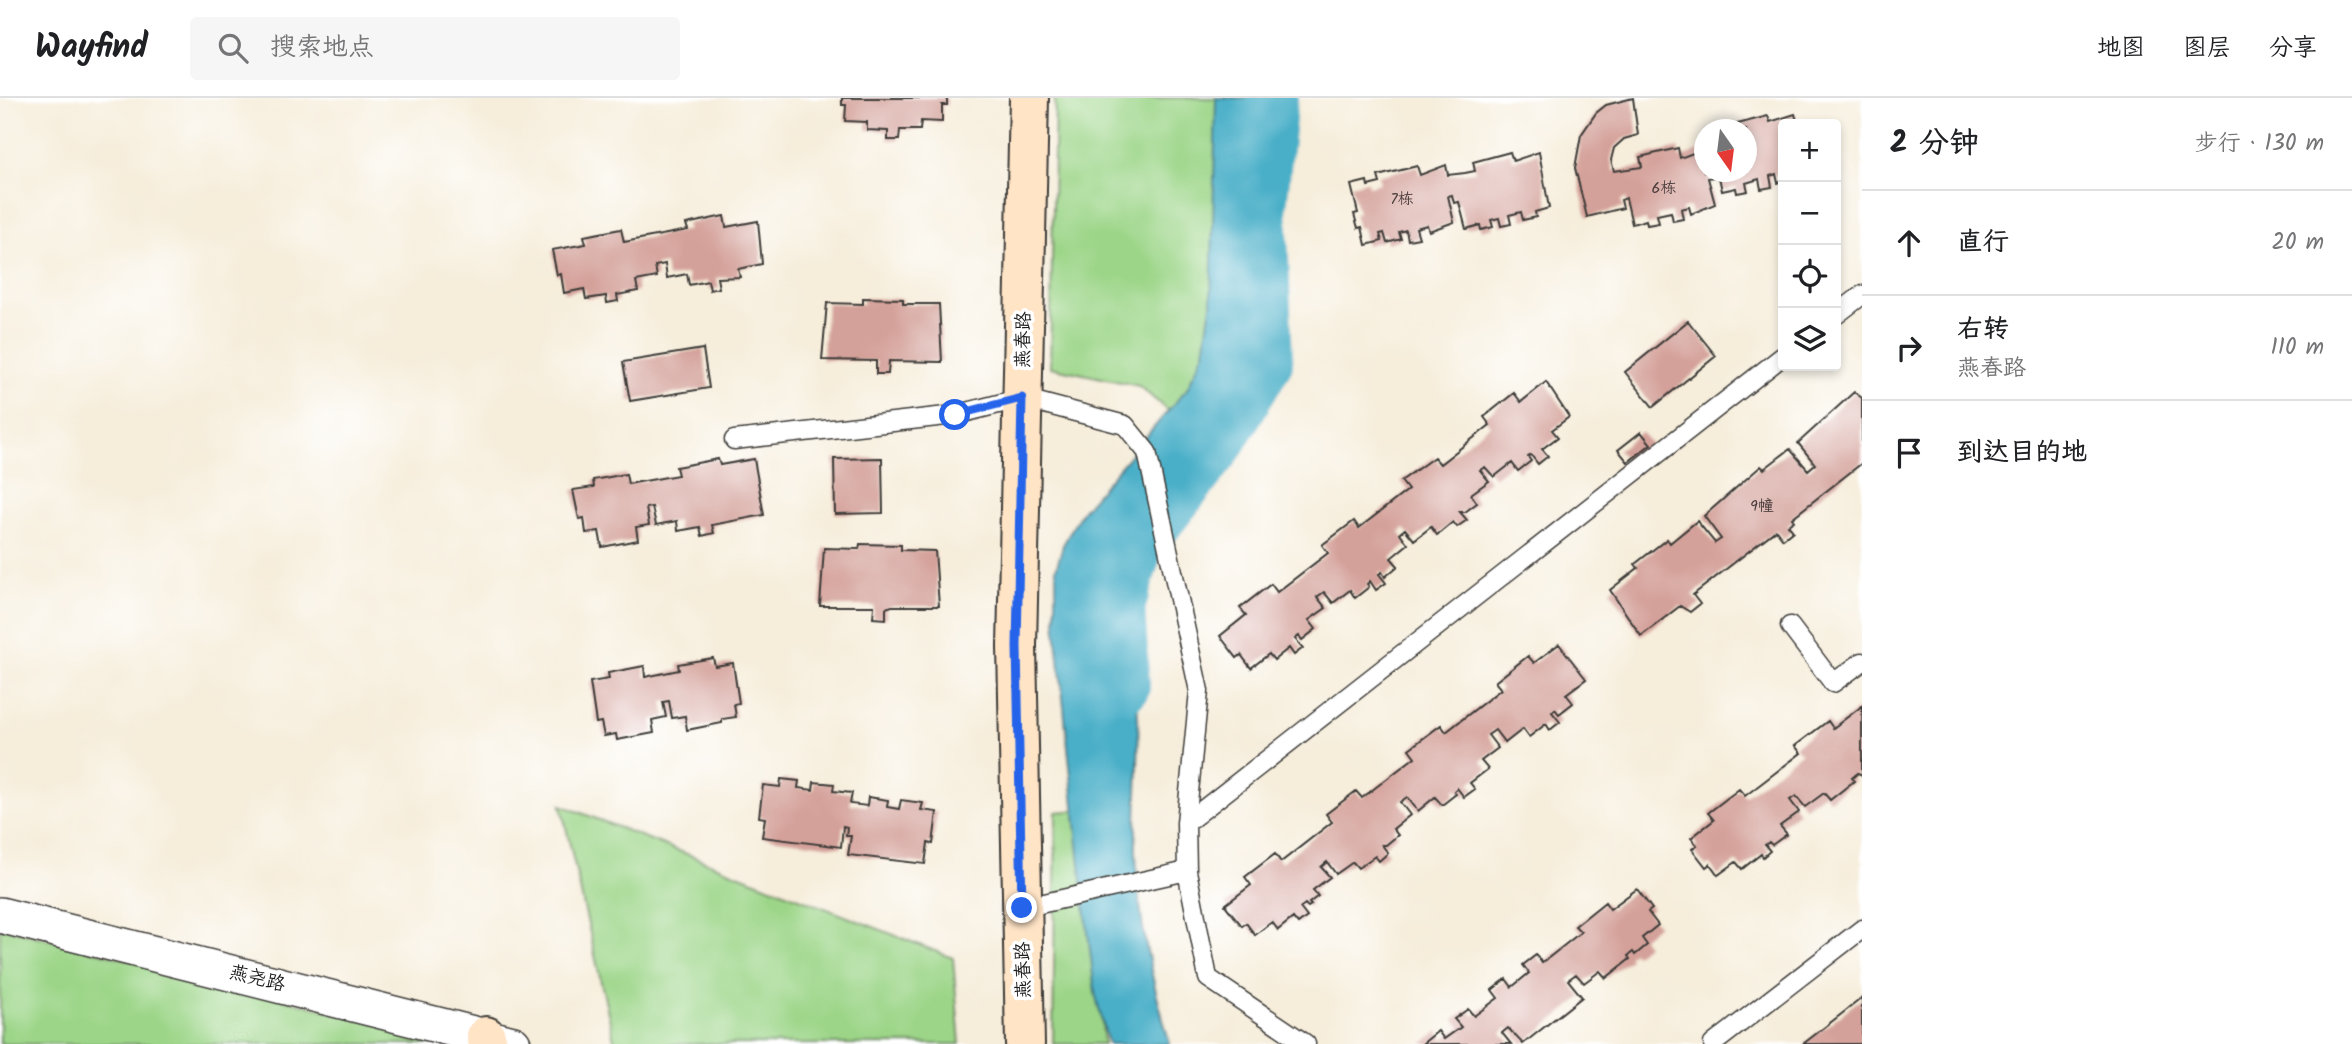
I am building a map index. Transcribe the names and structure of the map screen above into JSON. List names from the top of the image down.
{
  "streets": {
    "street": ["燕春路", "燕尧路"]
  },
  "house_numbers": ["6栋", "7栋", "9幢"],
  "north": "bottom",
  "page": {
    "header": "Wayfind",
    "search": "搜索地点",
    "nav": ["地图", "图层", "分享"],
    "heading": ["2 分钟", "步行 · 130 m"],
    "map_buttons": ["+", "−"],
    "list": [
      ["直行", "20 m"],
      ["右转", "燕春路", "110 m"],
      "到达目的地"
    ]
  }
}
